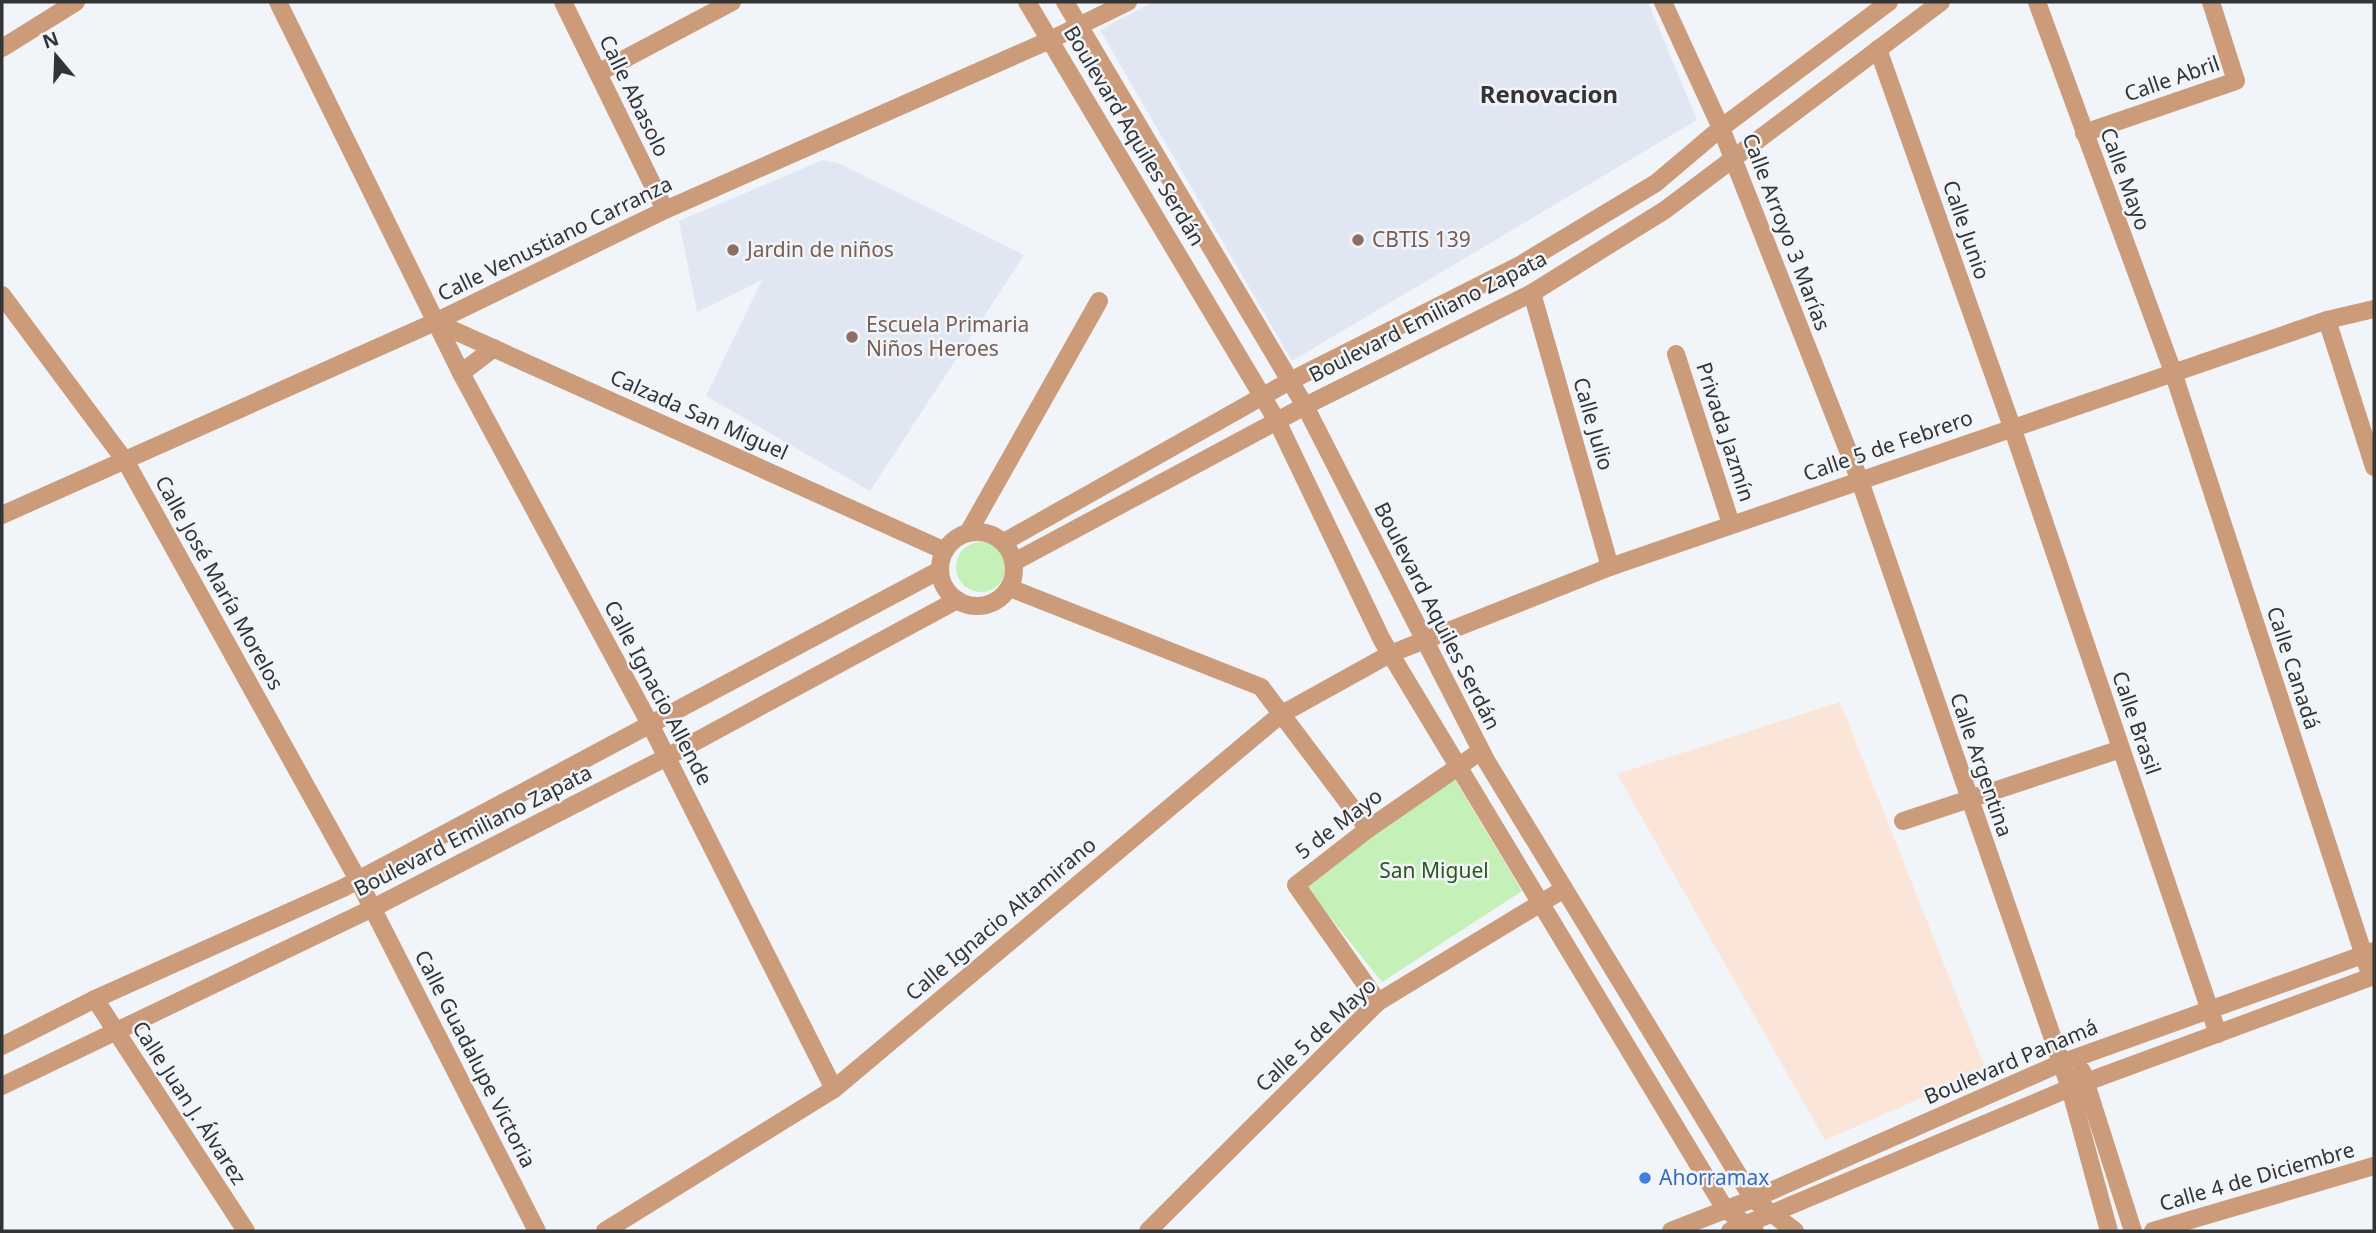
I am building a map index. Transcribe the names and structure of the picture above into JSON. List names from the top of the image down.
{
  "streets": {
    "street": [
      "Calle Abril",
      "Calle Abasolo",
      "Boulevard Aquiles Serdán",
      "Calle Mayo",
      "Calle Junio",
      "Calle Arroyo 3 Marías",
      "Calle Venustiano Carranza",
      "Boulevard Emiliano Zapata",
      "Calzada San Miguel",
      "Calle Julio",
      "Privada Jazmín",
      "Calle 5 de Febrero",
      "Calle José María Morelos",
      "Calle Canadá",
      "Calle Ignacio Allende",
      "Calle Brasil",
      "Calle Argentina",
      "5 de Mayo",
      "Calle Ignacio Altamirano",
      "Calle 5 de Mayo",
      "Calle Guadalupe Victoria",
      "Boulevard Panamá",
      "Calle Juan J. Álvarez",
      "Calle 4 de Diciembre"
    ]
  },
  "crossings": [
    ["Calle Abril", "Calle Mayo"],
    ["Calle Abasolo", "Calle Venustiano Carranza"],
    ["Boulevard Aquiles Serdán", "Calle Venustiano Carranza"],
    ["Boulevard Aquiles Serdán", "Boulevard Emiliano Zapata"],
    ["Boulevard Aquiles Serdán", "Calle 5 de Febrero"],
    ["Boulevard Aquiles Serdán", "5 de Mayo"],
    ["Boulevard Aquiles Serdán", "Calle Ignacio Altamirano"],
    ["Boulevard Aquiles Serdán", "Calle 5 de Mayo"],
    ["Boulevard Aquiles Serdán", "Boulevard Panamá"],
    ["Calle Mayo", "Calle 5 de Febrero"],
    ["Calle Mayo", "Calle Canadá"],
    ["Calle Junio", "Boulevard Emiliano Zapata"],
    ["Calle Junio", "Calle 5 de Febrero"],
    ["Calle Junio", "Calle Brasil"],
    ["Calle Arroyo 3 Marías", "Boulevard Emiliano Zapata"],
    ["Calle Arroyo 3 Marías", "Calle 5 de Febrero"],
    ["Calle Arroyo 3 Marías", "Calle Argentina"],
    ["Calle Venustiano Carranza", "Calzada San Miguel"],
    ["Calle Venustiano Carranza", "Calle José María Morelos"],
    ["Calle Venustiano Carranza", "Calle Ignacio Allende"],
    ["Boulevard Emiliano Zapata", "Calzada San Miguel"],
    ["Boulevard Emiliano Zapata", "Calle Julio"],
    ["Boulevard Emiliano Zapata", "Calle José María Morelos"],
    ["Boulevard Emiliano Zapata", "Calle Ignacio Allende"],
    ["Boulevard Emiliano Zapata", "Calle Guadalupe Victoria"],
    ["Boulevard Emiliano Zapata", "Calle Juan J. Álvarez"],
    ["Calzada San Miguel", "Calle Ignacio Allende"],
    ["Calle Julio", "Calle 5 de Febrero"],
    ["Privada Jazmín", "Calle 5 de Febrero"],
    ["Calle 5 de Febrero", "Calle Canadá"],
    ["Calle 5 de Febrero", "Calle Brasil"],
    ["Calle 5 de Febrero", "Calle Argentina"],
    ["Calle 5 de Febrero", "Calle Ignacio Altamirano"],
    ["Calle José María Morelos", "Calle Guadalupe Victoria"],
    ["Calle Canadá", "Boulevard Panamá"],
    ["Calle Ignacio Allende", "Calle Ignacio Altamirano"],
    ["Calle Brasil", "Boulevard Panamá"],
    ["Calle Argentina", "Boulevard Panamá"],
    ["5 de Mayo", "Calle 5 de Mayo"]
  ],
  "districts": ["Renovacion"],
  "parks": ["San Miguel"],
  "places": [
    "CBTIS 139",
    "Jardin de niños",
    "Escuela Primaria Niños Heroes",
    "Ahorramax"
  ],
  "north": "top"
}
